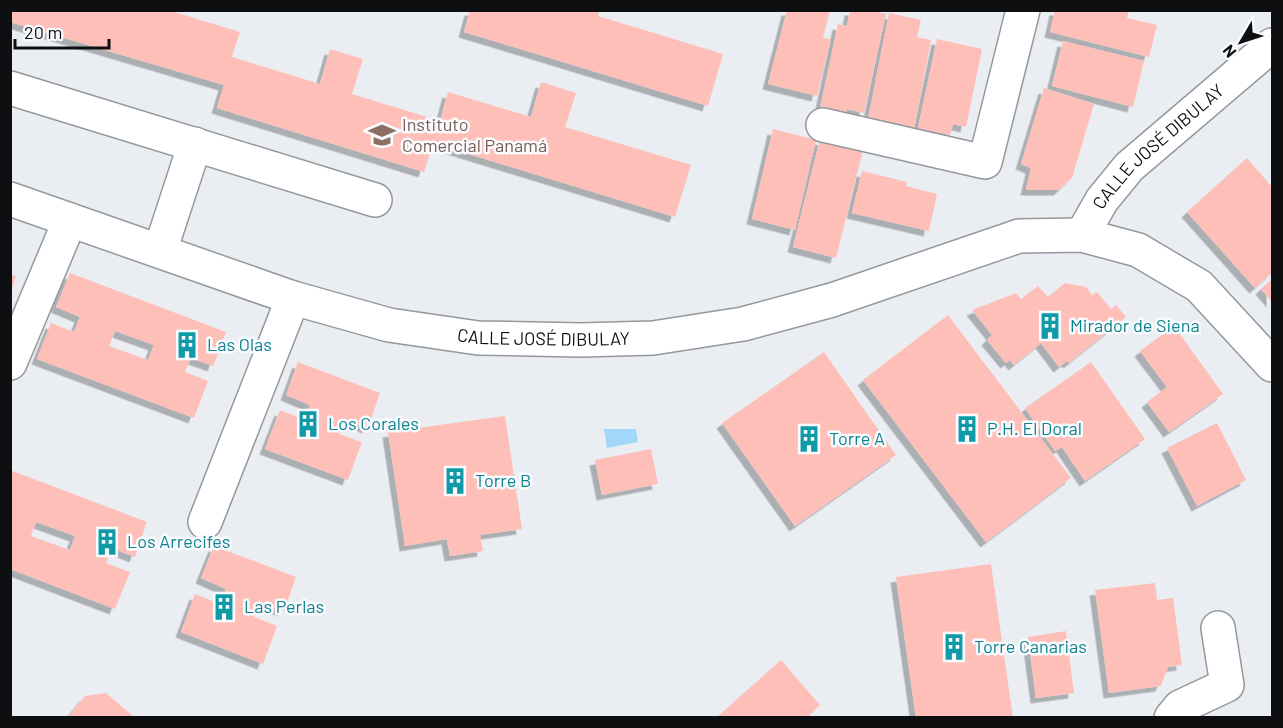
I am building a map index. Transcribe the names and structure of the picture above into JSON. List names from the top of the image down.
{
  "streets": {
    "street": ["CALLE JOSÉ DIBULAY"]
  },
  "places": {
    "school or university": ["Instituto Comercial Panamá"],
    "building": [
      "Mirador de Siena",
      "Las Olas",
      "Los Corales",
      "P.H. El Doral",
      "Torre A",
      "Torre B",
      "Los Arrecifes",
      "Las Perlas",
      "Torre Canarias"
    ]
  },
  "scale_bar": "20 m",
  "north": "bottom left"
}
